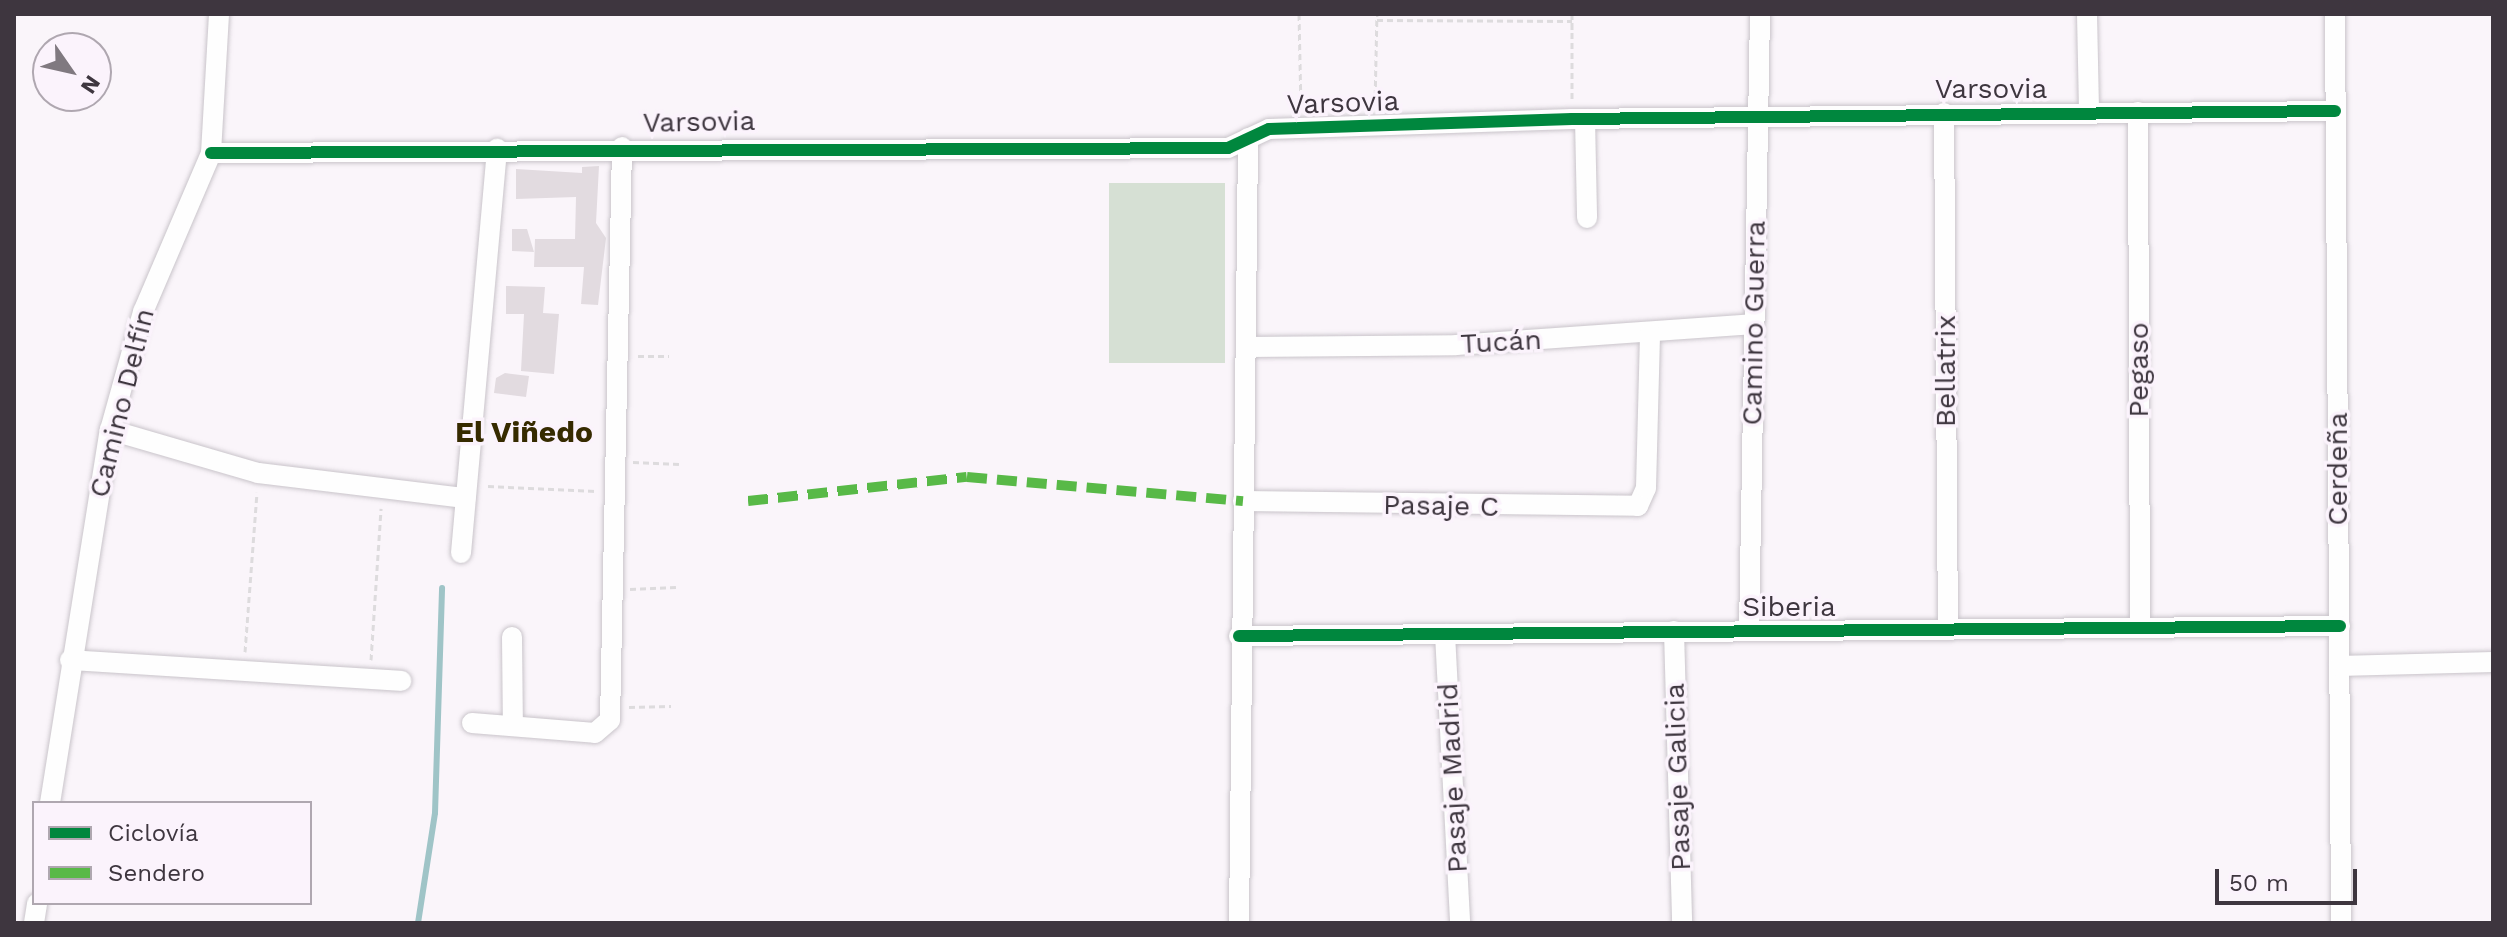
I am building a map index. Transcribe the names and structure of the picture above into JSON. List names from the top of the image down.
{
  "streets": {
    "street": [
      "Varsovia",
      "Camino Guerra",
      "Tucán",
      "Pegaso",
      "Bellatrix",
      "Camino Delfín",
      "Cerdeña",
      "Pasaje C",
      "Siberia",
      "Pasaje Galicia",
      "Pasaje Madrid"
    ]
  },
  "crossings": [
    ["Varsovia", "Camino Guerra"],
    ["Varsovia", "Pegaso"],
    ["Varsovia", "Bellatrix"],
    ["Varsovia", "Camino Delfín"],
    ["Varsovia", "Cerdeña"],
    ["Camino Guerra", "Tucán"],
    ["Camino Guerra", "Siberia"],
    ["Tucán", "Pasaje C"],
    ["Pegaso", "Siberia"],
    ["Bellatrix", "Siberia"],
    ["Cerdeña", "Siberia"],
    ["Siberia", "Pasaje Galicia"],
    ["Siberia", "Pasaje Madrid"]
  ],
  "districts": ["El Viñedo"],
  "legend": ["Ciclovía", "Sendero"],
  "scale_bar": "50 m",
  "north": "bottom right"
}
